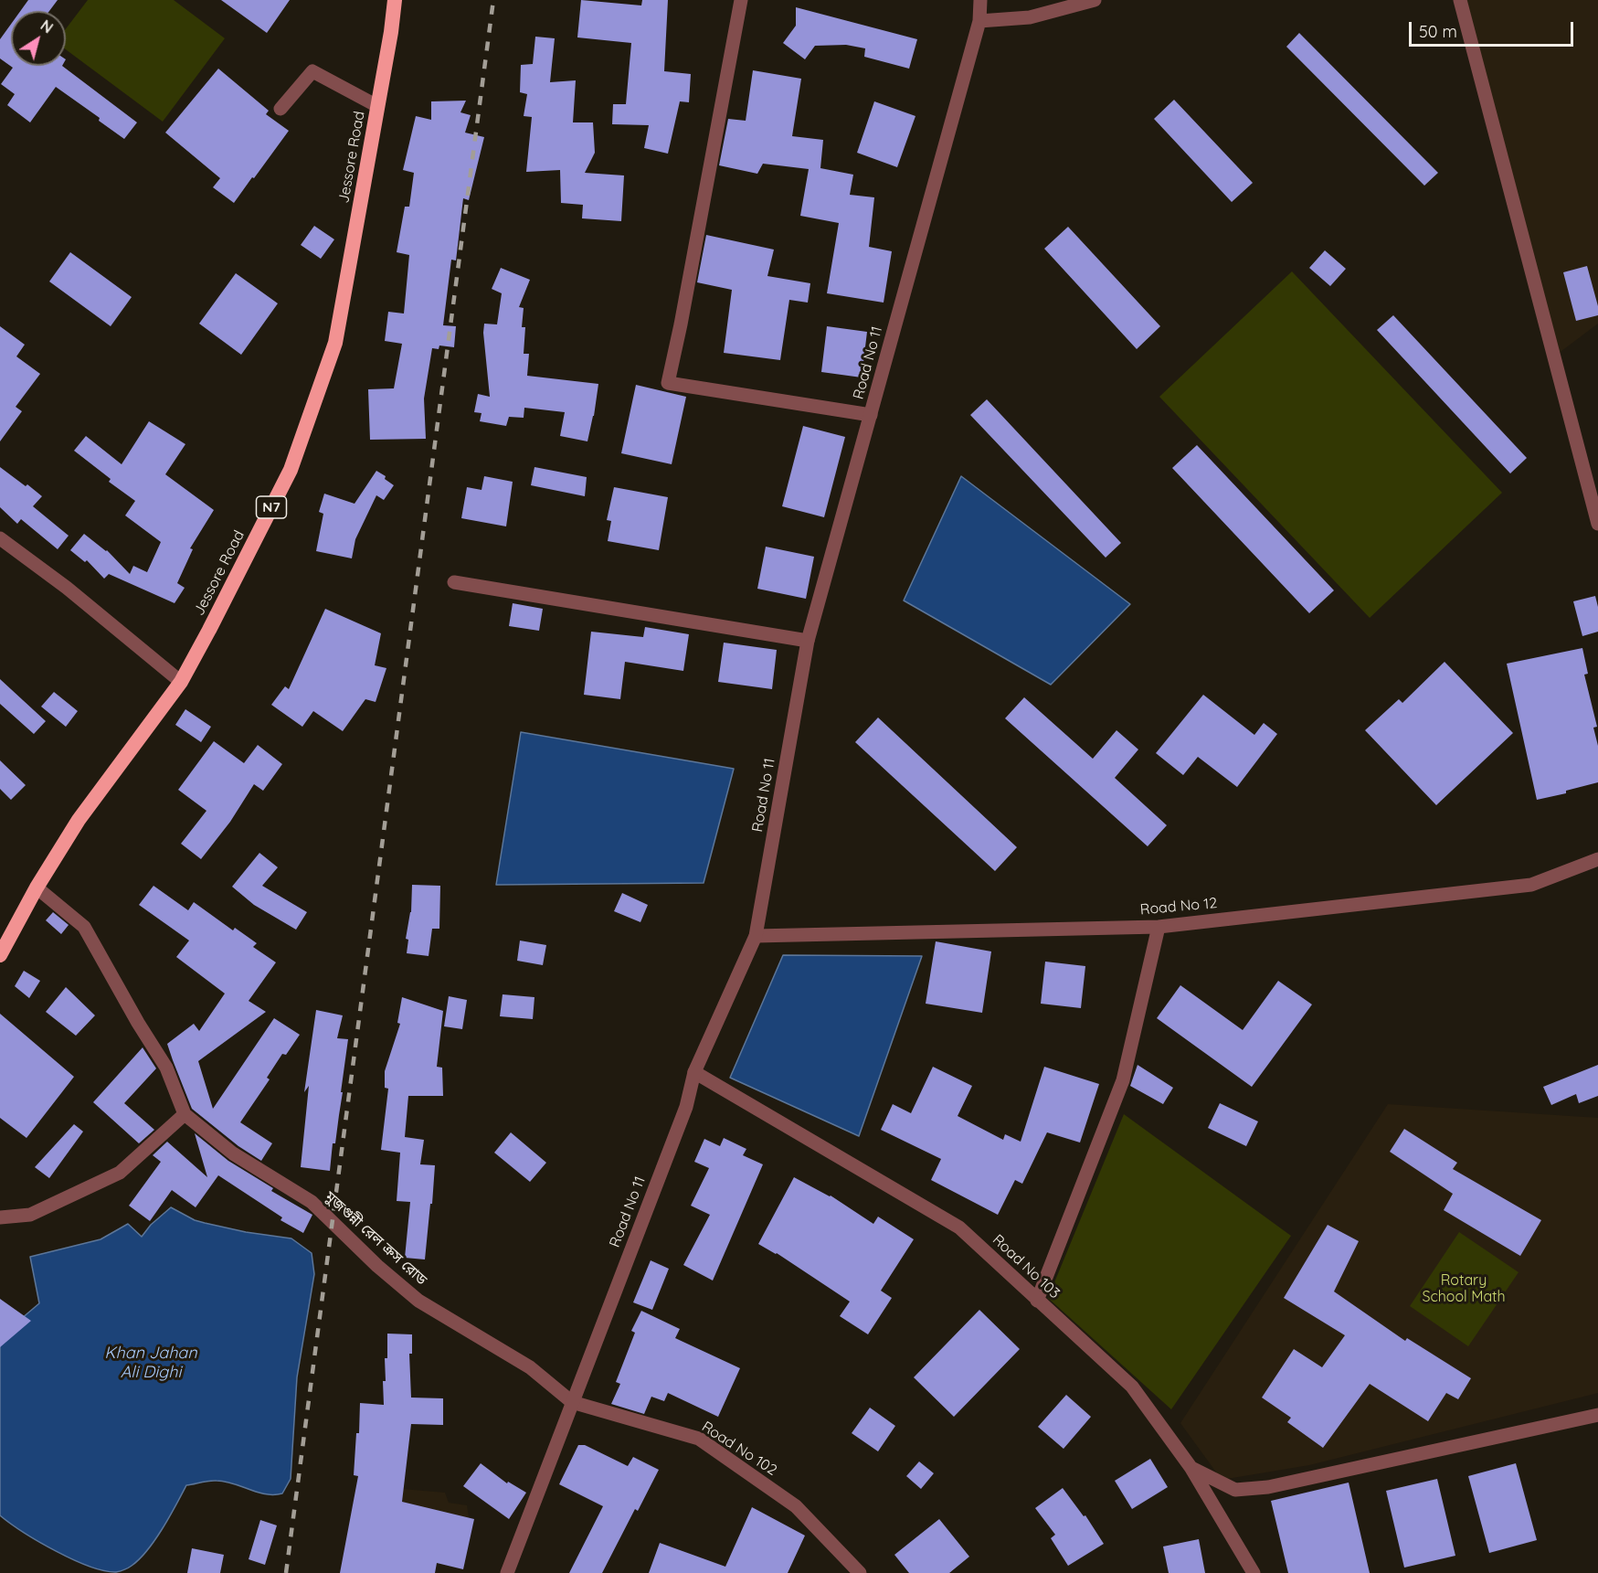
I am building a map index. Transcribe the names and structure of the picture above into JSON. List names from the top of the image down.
{
  "streets": {
    "highway": ["Jessore Road", "N7"],
    "street": [
      "Road No 11",
      "Road No 12",
      "মুজগুন্নী রেল ক্রস রোড",
      "Road No 103",
      "Road No 102"
    ]
  },
  "crossings": [
    ["Jessore Road", "মুজগুন্নী রেল ক্রস রোড"],
    ["Road No 11", "Road No 12"],
    ["Road No 11", "মুজগুন্নী রেল ক্রস রোড"],
    ["Road No 11", "Road No 103"],
    ["Road No 11", "Road No 102"],
    ["মুজগুন্নী রেল ক্রস রোড", "Road No 102"]
  ],
  "water": ["Khan Jahan Ali Dighi"],
  "parks": ["Rotary School Math"],
  "scale_bar": "50 m",
  "north": "top right"
}
